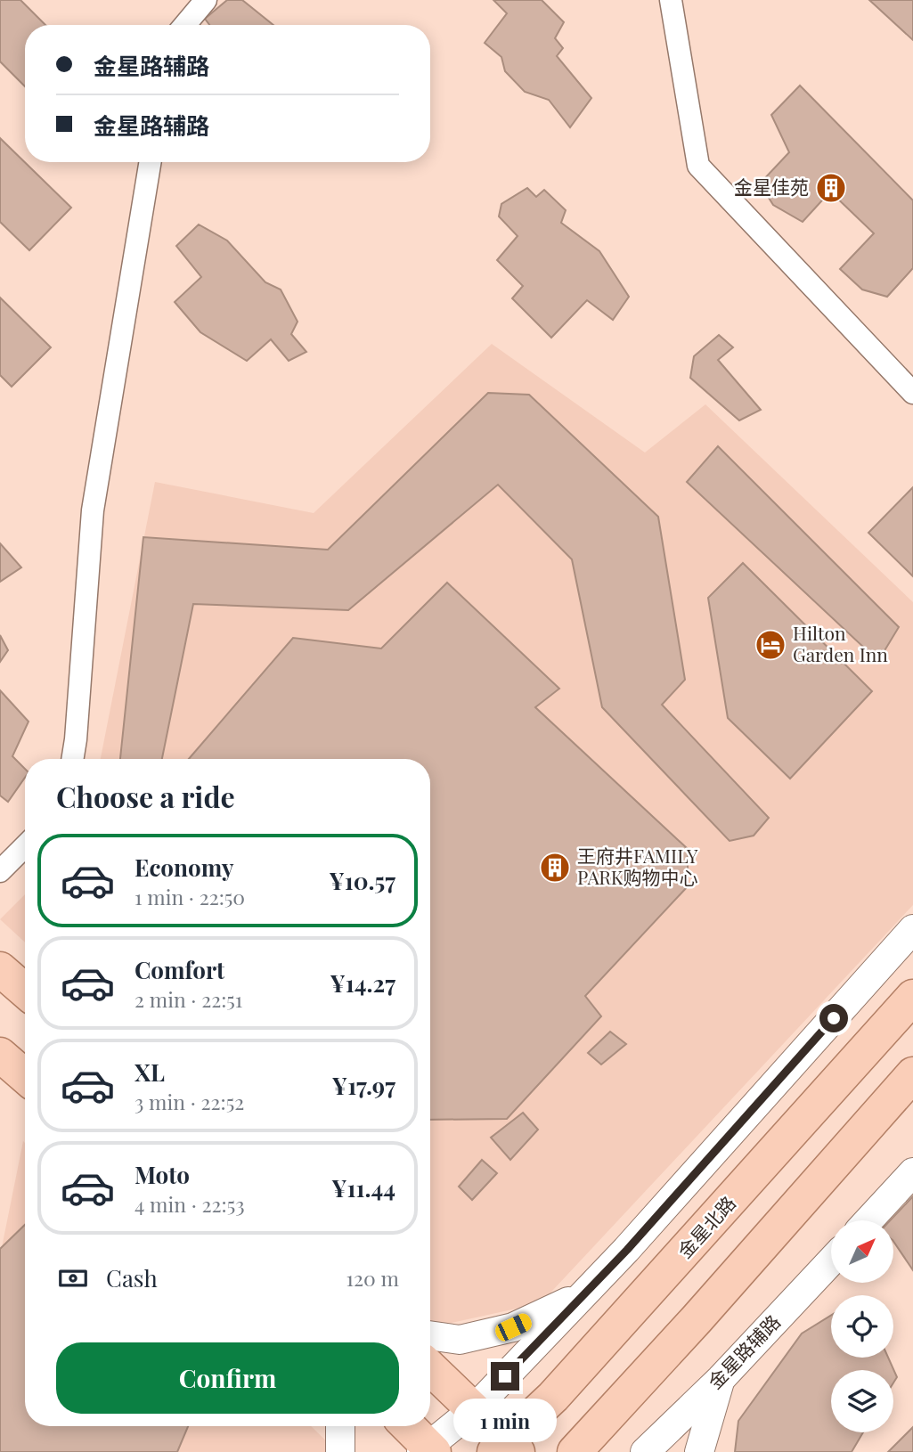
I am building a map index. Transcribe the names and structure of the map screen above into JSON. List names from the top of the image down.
{
  "streets": {
    "main road": ["金星北路"],
    "street": ["金星路辅路"]
  },
  "places": {
    "building": ["金星佳苑", "王府井FAMILY PARK购物中心"],
    "hotel": ["Hilton Garden Inn"]
  },
  "north": "top right",
  "page": {
    "banner": ["金星路辅路", "金星路辅路"],
    "heading": "Choose a ride",
    "list": [
      {
        "name": "Economy",
        "note": "1 min · 22:50",
        "value": "¥10.57"
      },
      {
        "name": "Comfort",
        "note": "2 min · 22:51",
        "value": "¥14.27"
      },
      {
        "name": "XL",
        "note": "3 min · 22:52",
        "value": "¥17.97"
      },
      {
        "name": "Moto",
        "note": "4 min · 22:53",
        "value": "¥11.44"
      }
    ],
    "pay": ["Cash", "120 m"],
    "buttons": "Confirm",
    "bubble": "1 min"
  }
}
